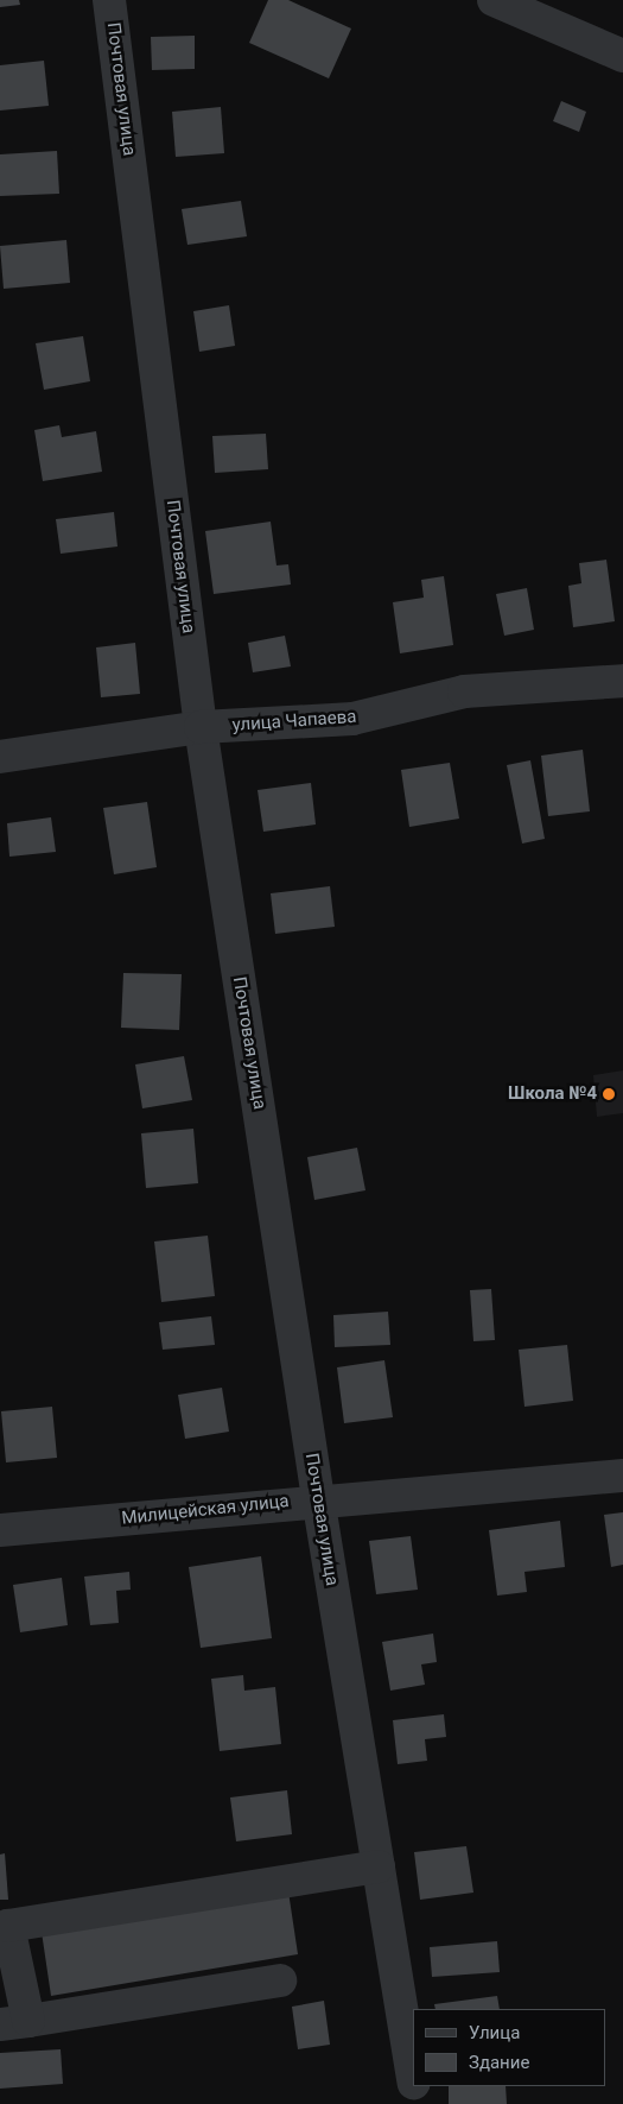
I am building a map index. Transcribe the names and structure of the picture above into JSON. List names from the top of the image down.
{
  "streets": {
    "street": ["Почтовая улица", "улица Чапаева", "Милицейская улица"]
  },
  "crossings": [
    ["Почтовая улица", "улица Чапаева"],
    ["Почтовая улица", "Милицейская улица"]
  ],
  "places": ["Школа №4"],
  "legend": ["Улица", "Здание"]
}
